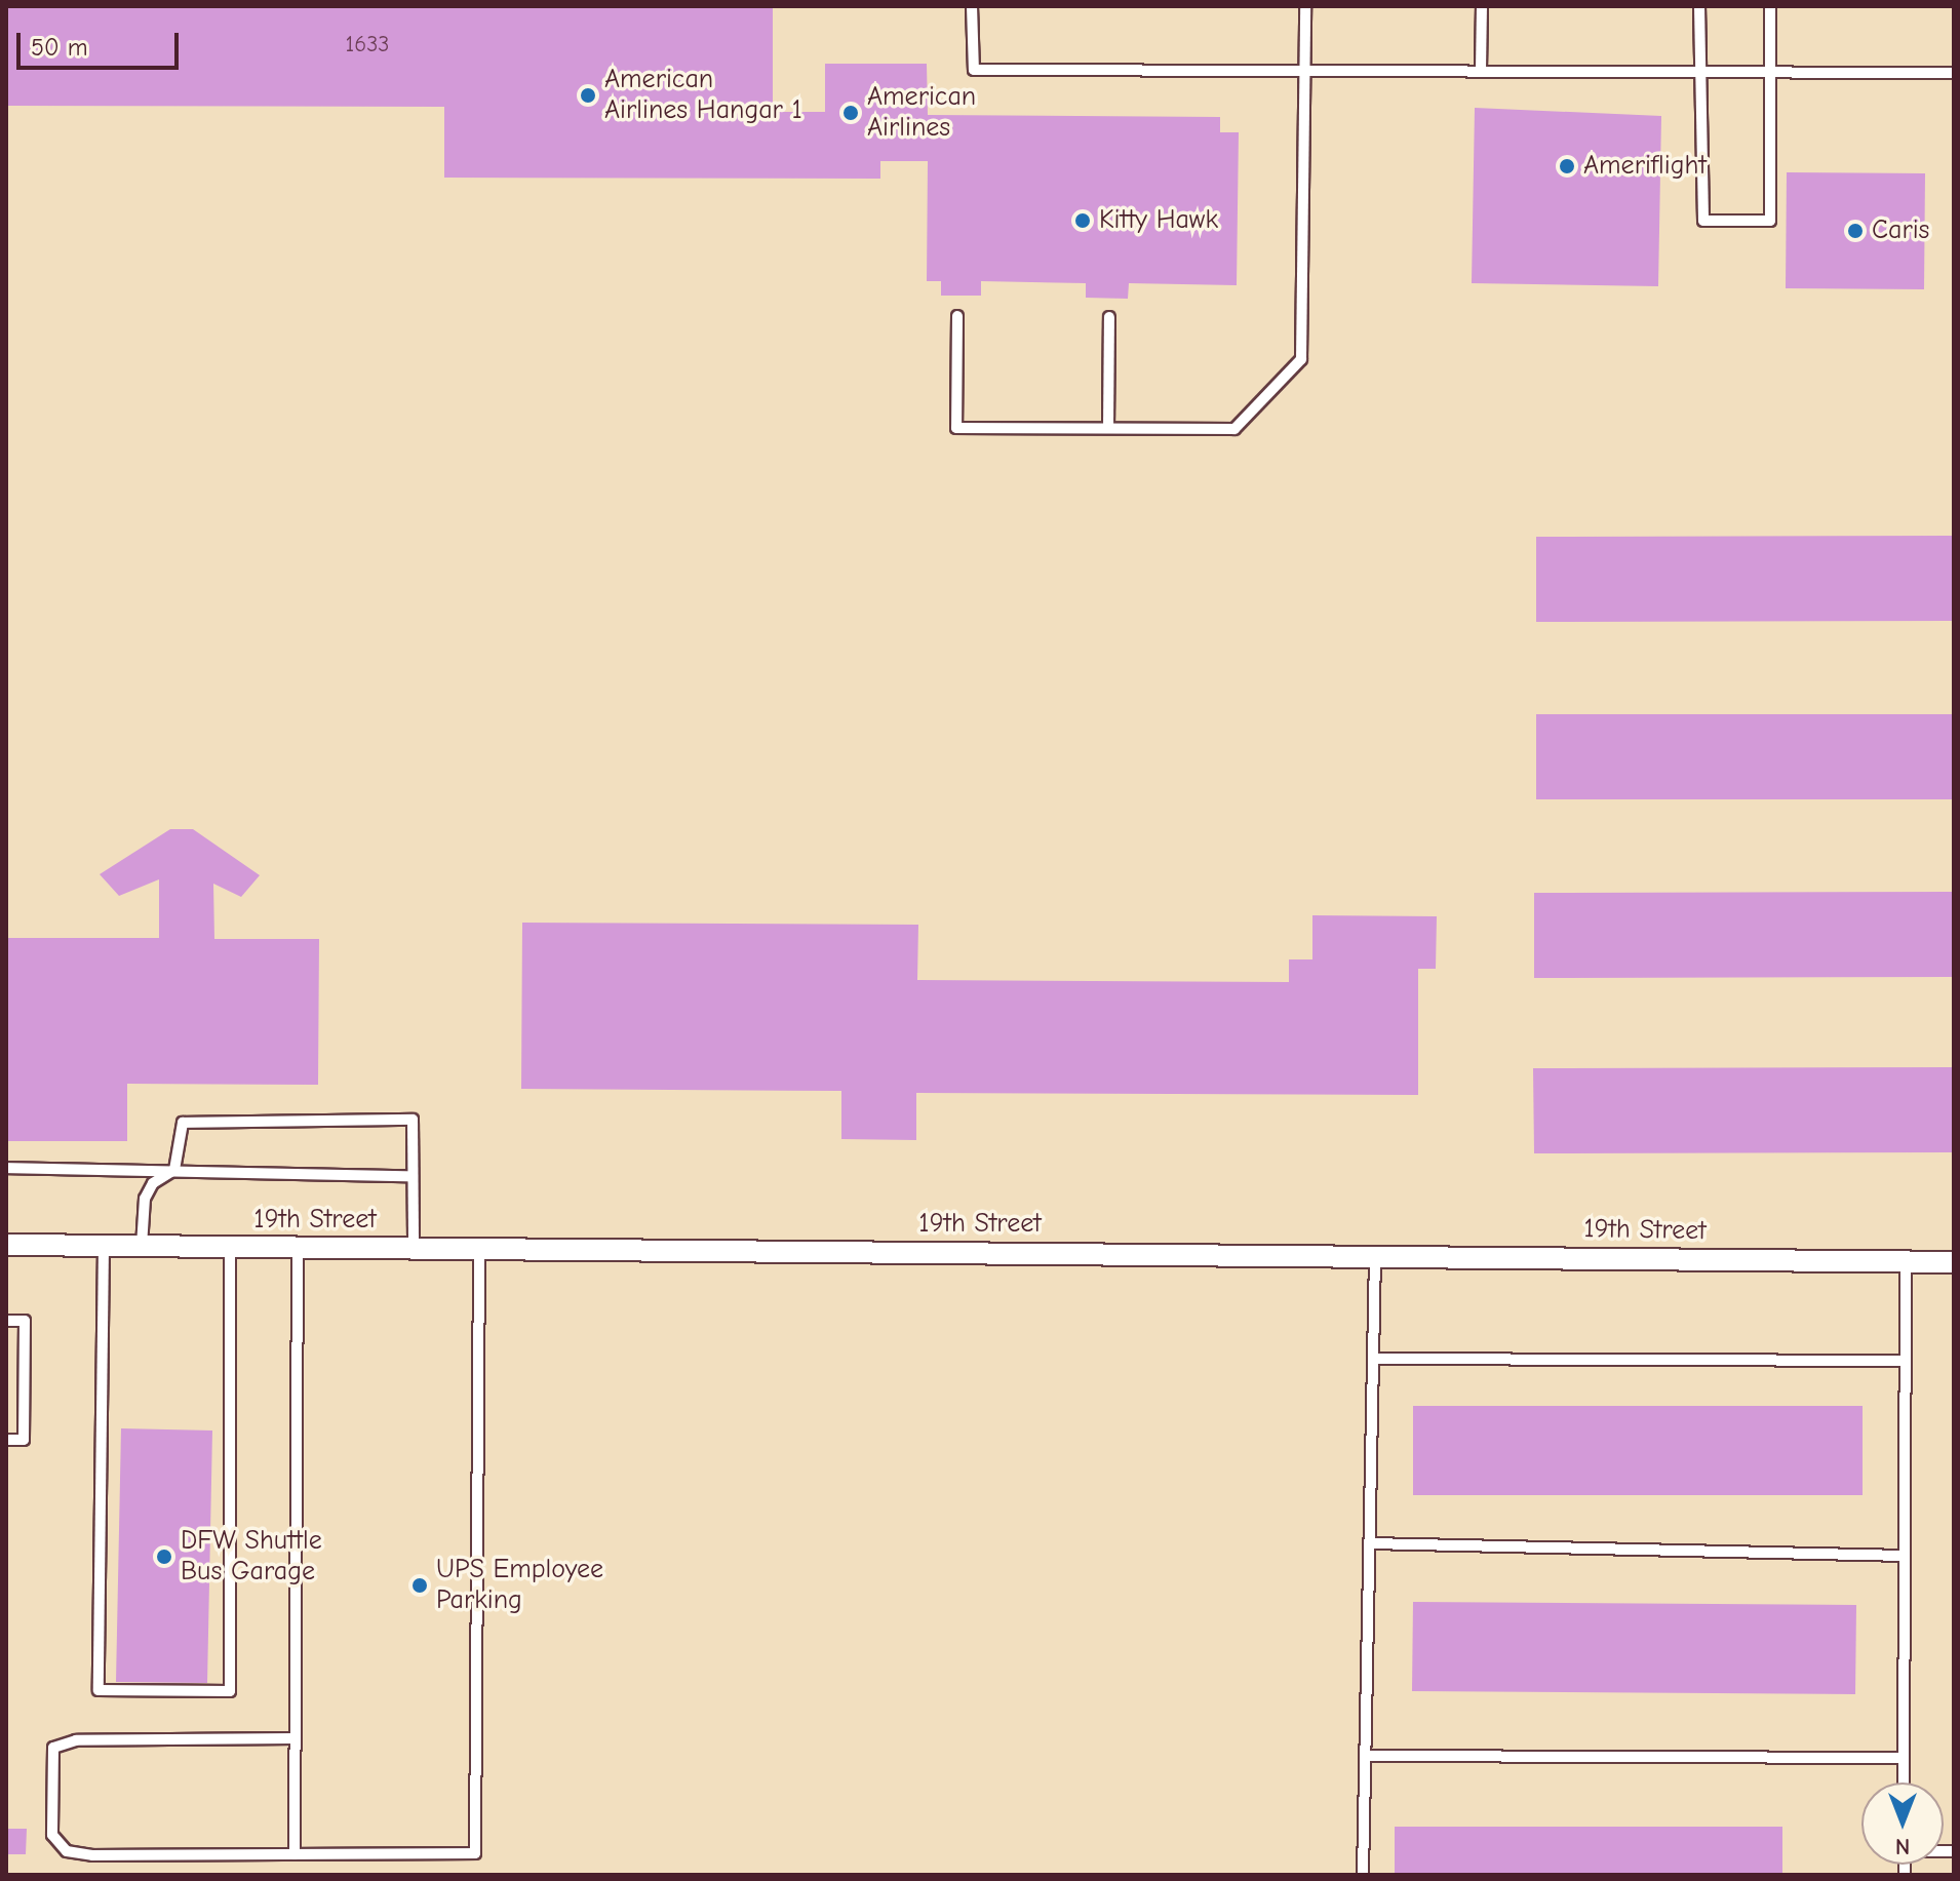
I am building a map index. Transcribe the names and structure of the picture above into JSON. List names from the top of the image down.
{
  "streets": {
    "street": ["19th Street"]
  },
  "places": [
    "American Airlines Hangar 1",
    "American Airlines",
    "Ameriflight",
    "Kitty Hawk",
    "Caris",
    "DFW Shuttle Bus Garage",
    "UPS Employee Parking"
  ],
  "house_numbers": ["1633"],
  "scale_bar": "50 m",
  "north": "bottom"
}
